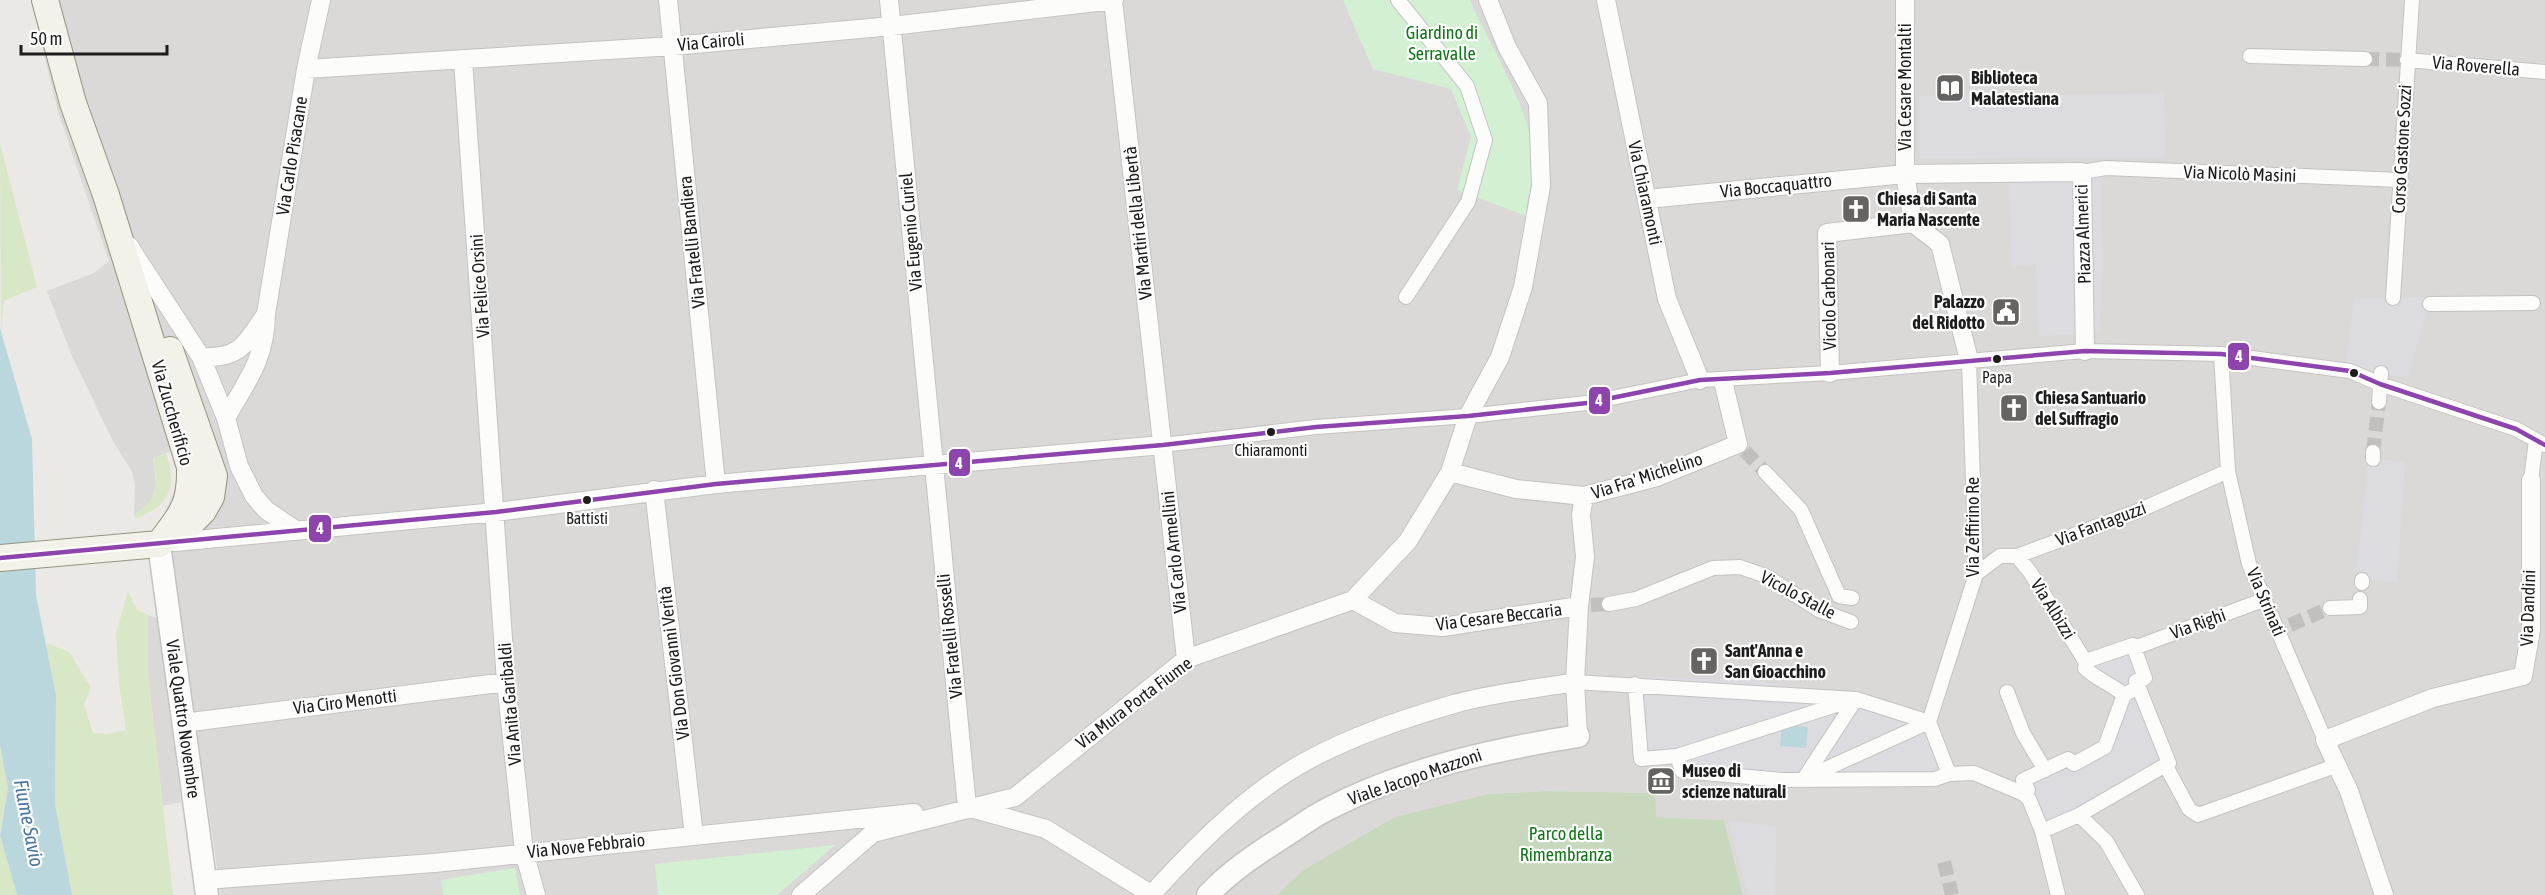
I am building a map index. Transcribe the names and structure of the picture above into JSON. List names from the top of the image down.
{
  "streets": {
    "main road": ["Via Zuccherificio"],
    "street": [
      "Via Cairoli",
      "Via Roverella",
      "Via Cesare Montalti",
      "Corso Gastone Sozzi",
      "Via Carlo Pisacane",
      "Via Nicolò Masini",
      "Via Boccaquattro",
      "Via Chiaramonti",
      "Via Martiri della Libertà",
      "Via Eugenio Curiel",
      "Piazza Almerici",
      "Via Fratelli Bandiera",
      "Via Felice Orsini",
      "Vicolo Carbonari",
      "Via Fra' Michelino",
      "Via Fantaguzzi",
      "Via Zeffirino Re",
      "Via Carlo Armellini",
      "Vicolo Stalle",
      "Via Strinati",
      "Via Dandini",
      "Via Albizzi",
      "Via Cesare Beccaria",
      "Via Righi",
      "Via Fratelli Rosselli",
      "Via Don Giovanni Verità",
      "Via Ciro Menotti",
      "Via Mura Porta Fiume",
      "Via Anita Garibaldi",
      "Viale Quattro Novembre",
      "Viale Jacopo Mazzoni",
      "Via Nove Febbraio"
    ]
  },
  "crossings": [
    ["Via Cairoli", "Via Carlo Pisacane"],
    ["Via Cairoli", "Via Martiri della Libertà"],
    ["Via Cairoli", "Via Eugenio Curiel"],
    ["Via Cairoli", "Via Fratelli Bandiera"],
    ["Via Cairoli", "Via Felice Orsini"],
    ["Via Roverella", "Corso Gastone Sozzi"],
    ["Via Cesare Montalti", "Via Boccaquattro"],
    ["Via Cesare Montalti", "Piazza Almerici"],
    ["Via Cesare Montalti", "Vicolo Carbonari"],
    ["Corso Gastone Sozzi", "Via Nicolò Masini"],
    ["Via Carlo Pisacane", "Via Zuccherificio"],
    ["Via Nicolò Masini", "Piazza Almerici"],
    ["Via Boccaquattro", "Via Chiaramonti"],
    ["Via Boccaquattro", "Piazza Almerici"],
    ["Via Martiri della Libertà", "Via Carlo Armellini"],
    ["Via Eugenio Curiel", "Via Fratelli Rosselli"],
    ["Via Felice Orsini", "Via Anita Garibaldi"],
    ["Via Zuccherificio", "Viale Quattro Novembre"],
    ["Via Fra' Michelino", "Via Cesare Beccaria"],
    ["Via Fra' Michelino", "Viale Jacopo Mazzoni"],
    ["Via Fantaguzzi", "Via Zeffirino Re"],
    ["Via Fantaguzzi", "Via Strinati"],
    ["Via Fantaguzzi", "Via Albizzi"],
    ["Via Carlo Armellini", "Via Mura Porta Fiume"],
    ["Via Strinati", "Via Dandini"],
    ["Via Strinati", "Via Righi"],
    ["Via Albizzi", "Via Righi"],
    ["Via Cesare Beccaria", "Via Mura Porta Fiume"],
    ["Via Fratelli Rosselli", "Via Mura Porta Fiume"],
    ["Via Fratelli Rosselli", "Via Nove Febbraio"],
    ["Via Don Giovanni Verità", "Via Nove Febbraio"],
    ["Via Ciro Menotti", "Via Anita Garibaldi"],
    ["Via Ciro Menotti", "Viale Quattro Novembre"],
    ["Via Mura Porta Fiume", "Via Nove Febbraio"],
    ["Via Anita Garibaldi", "Via Nove Febbraio"],
    ["Viale Quattro Novembre", "Via Nove Febbraio"]
  ],
  "water": ["Fiume Savio"],
  "parks": ["Giardino di Serravalle", "Parco della Rimembranza"],
  "places": {
    "library": ["Biblioteca Malatestiana"],
    "church": ["Chiesa di Santa Maria Nascente", "Chiesa Santuario del Suffragio", "Sant'Anna e San Gioacchino"],
    "public building": ["Palazzo del Ridotto"],
    "other": ["Papa", "Chiaramonti", "Battisti"],
    "museum": ["Museo di scienze naturali"]
  },
  "lines": ["transit line 4"],
  "scale_bar": "50 m"
}
